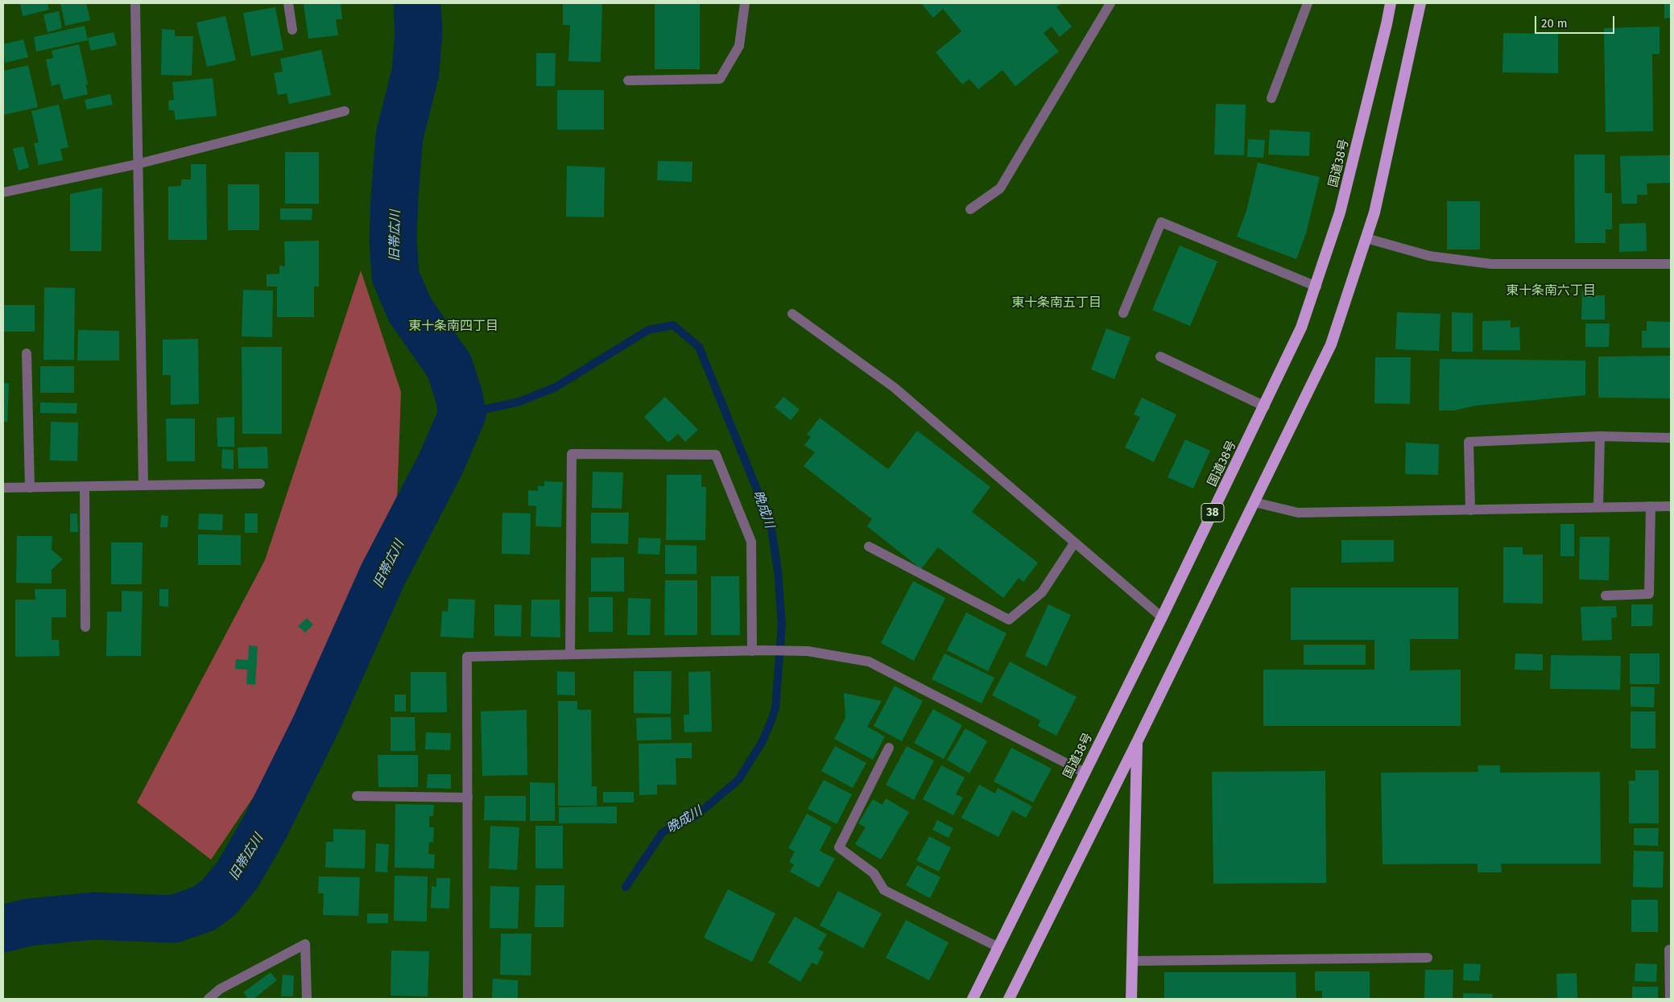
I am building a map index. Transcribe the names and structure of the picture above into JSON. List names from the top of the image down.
{
  "streets": {
    "highway": ["国道38号", "38"]
  },
  "districts": ["東十条南六丁目", "東十条南五丁目", "東十条南四丁目"],
  "water": ["旧帯広川", "晩成川"],
  "scale_bar": "20 m"
}
